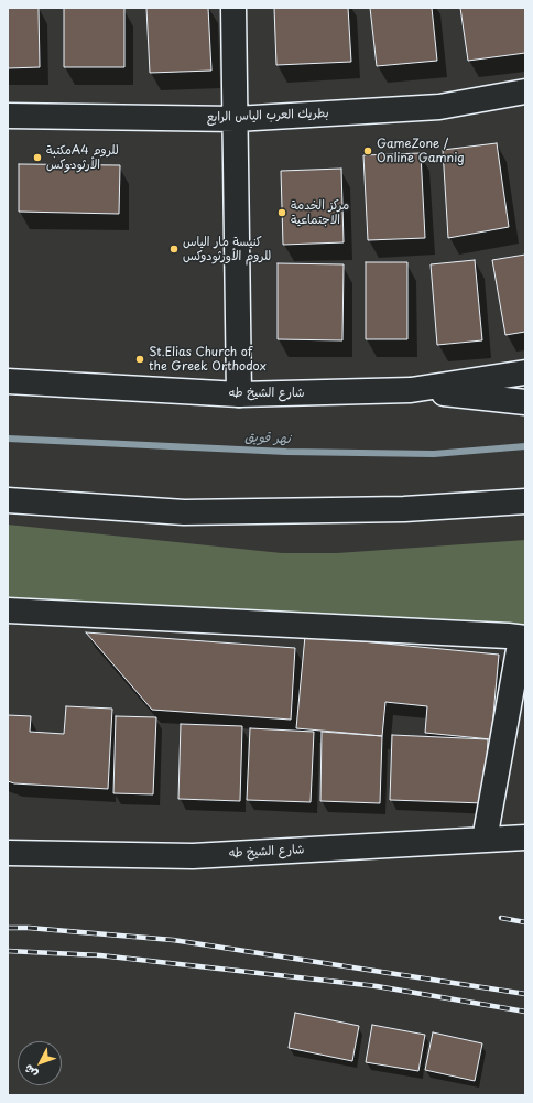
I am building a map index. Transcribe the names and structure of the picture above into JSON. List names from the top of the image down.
{
  "streets": {
    "street": ["بطريك العرب الياس الرابع", "شارع الشيخ طه"]
  },
  "water": ["نهر قويق"],
  "places": [
    "GameZone / Online Gamnig",
    "مكتبةA4 للروم الأرثودوكس",
    "مركز الخدمة الاجتماعية",
    "كنيسة مار الياس للروم الأورثودوكس",
    "St.Elias Church of the Greek Orthodox"
  ],
  "north": "bottom left"
}
